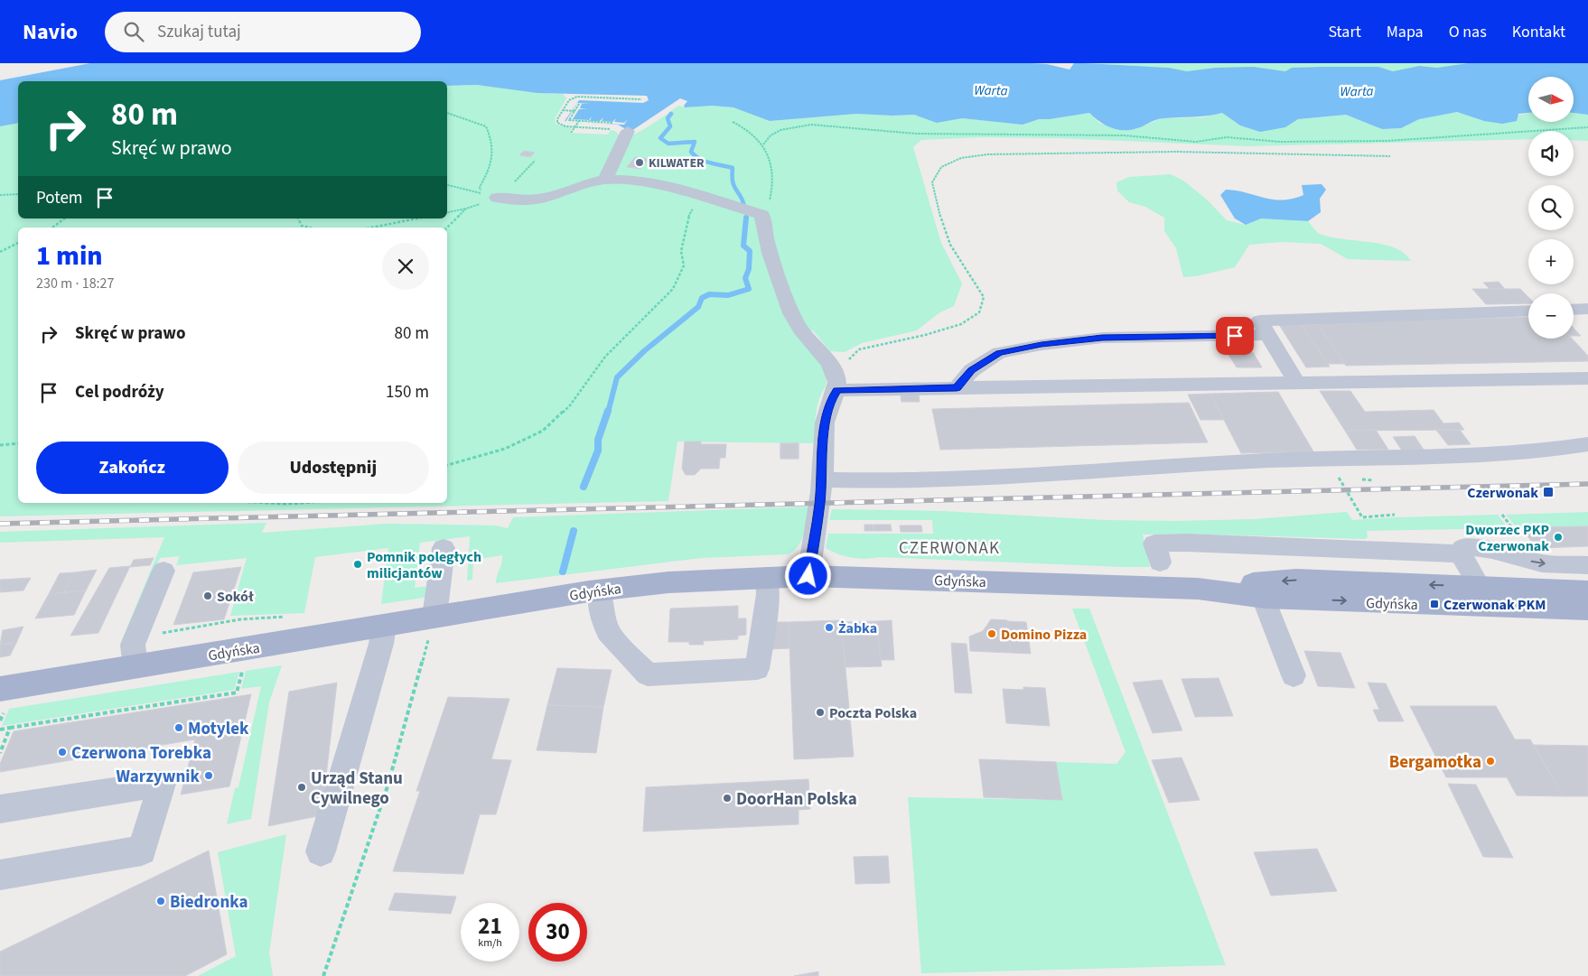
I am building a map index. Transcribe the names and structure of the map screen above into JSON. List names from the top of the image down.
{
  "streets": {
    "main road": ["Gdyńska"]
  },
  "districts": ["CZERWONAK"],
  "water": ["Warta"],
  "places": {
    "other": [
      "KILWATER",
      "Dworzec PKP Czerwonak",
      "Pomnik poległych milicjantów",
      "Sokół",
      "Żabka",
      "Domino Pizza",
      "Poczta Polska",
      "Motylek",
      "Czerwona Torebka",
      "Bergamotka",
      "Warzywnik",
      "Urząd Stanu Cywilnego",
      "DoorHan Polska",
      "Biedronka"
    ],
    "transit": ["Czerwonak", "Czerwonak PKM"]
  },
  "north": "right",
  "page": {
    "header": "Navio",
    "search": "Szukaj tutaj",
    "nav": [
      "Start",
      "Mapa",
      "O nas",
      "Kontakt"
    ],
    "map_buttons": ["+", "−"],
    "turn": ["80 m", "Skręć w prawo"],
    "then": "Potem",
    "heading": ["1 min", "230 m · 18:27"],
    "list": [
      {
        "name": "Skręć w prawo",
        "value": "80 m"
      },
      {
        "name": "Cel podróży",
        "value": "150 m"
      }
    ],
    "buttons": ["Zakończ", "Udostępnij"],
    "speed": "21 km/h",
    "limit": "30"
  }
}
